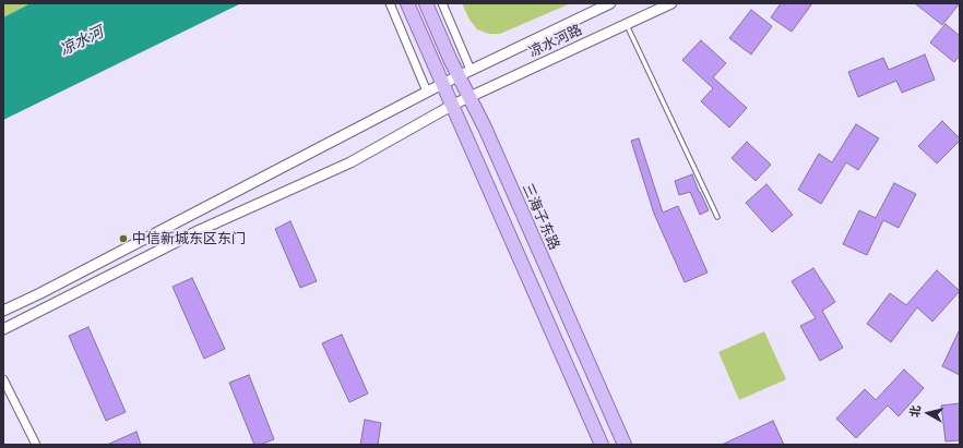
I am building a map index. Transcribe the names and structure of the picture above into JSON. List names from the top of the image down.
{
  "streets": {
    "main road": ["三海子东路"],
    "street": ["凉水河路"]
  },
  "crossings": [
    ["凉水河路", "三海子东路"]
  ],
  "water": ["凉水河"],
  "places": ["中信新城东区东门"],
  "north": "left"
}
